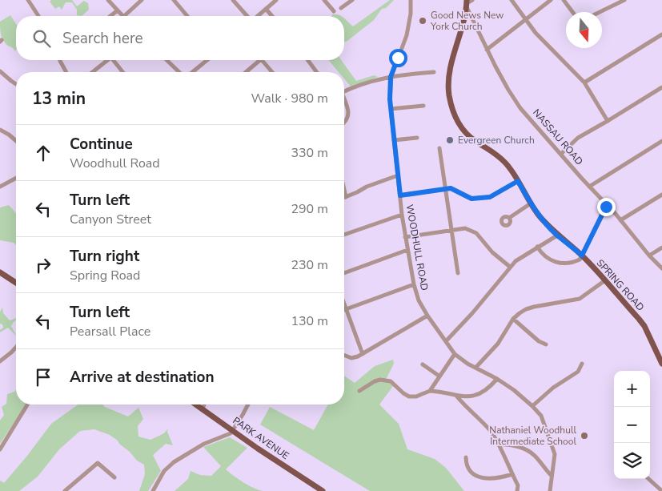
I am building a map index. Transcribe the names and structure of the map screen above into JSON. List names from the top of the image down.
{
  "streets": {
    "main road": ["SPRING ROAD", "PARK AVENUE"],
    "street": ["NASSAU ROAD", "WOODHULL ROAD"]
  },
  "crossings": [
    ["NASSAU ROAD", "SPRING ROAD"]
  ],
  "places": ["Good News New York Church", "Evergreen Church", "Nathaniel Woodhull Intermediate School"],
  "north": "bottom",
  "page": {
    "search": "Search here",
    "heading": ["13 min", "Walk · 980 m"],
    "list": [
      ["Continue", "Woodhull Road", "330 m"],
      ["Turn left", "Canyon Street", "290 m"],
      ["Turn right", "Spring Road", "230 m"],
      ["Turn left", "Pearsall Place", "130 m"],
      "Arrive at destination"
    ],
    "map_buttons": ["+", "−"]
  }
}
